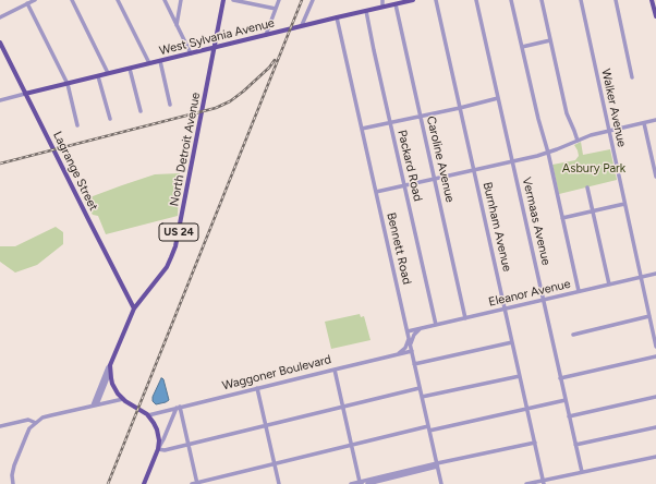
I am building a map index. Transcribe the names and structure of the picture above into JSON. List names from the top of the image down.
{
  "streets": {
    "main road": [
      "West Sylvania Avenue",
      "North Detroit Avenue",
      "Lagrange Street",
      "US 24"
    ],
    "street": [
      "Walker Avenue",
      "Caroline Avenue",
      "Packard Road",
      "Vermaas Avenue",
      "Burnham Avenue",
      "Bennett Road",
      "Eleanor Avenue",
      "Waggoner Boulevard"
    ]
  },
  "crossings": [
    ["West Sylvania Avenue", "North Detroit Avenue"],
    ["West Sylvania Avenue", "Caroline Avenue"],
    ["West Sylvania Avenue", "Packard Road"],
    ["West Sylvania Avenue", "Lagrange Street"],
    ["West Sylvania Avenue", "Bennett Road"],
    ["Walker Avenue", "Eleanor Avenue"],
    ["North Detroit Avenue", "Lagrange Street"],
    ["Caroline Avenue", "Eleanor Avenue"],
    ["Packard Road", "Eleanor Avenue"],
    ["Vermaas Avenue", "Eleanor Avenue"],
    ["Burnham Avenue", "Eleanor Avenue"],
    ["Bennett Road", "Eleanor Avenue"],
    ["Bennett Road", "Waggoner Boulevard"]
  ],
  "parks": ["Asbury Park"]
}
